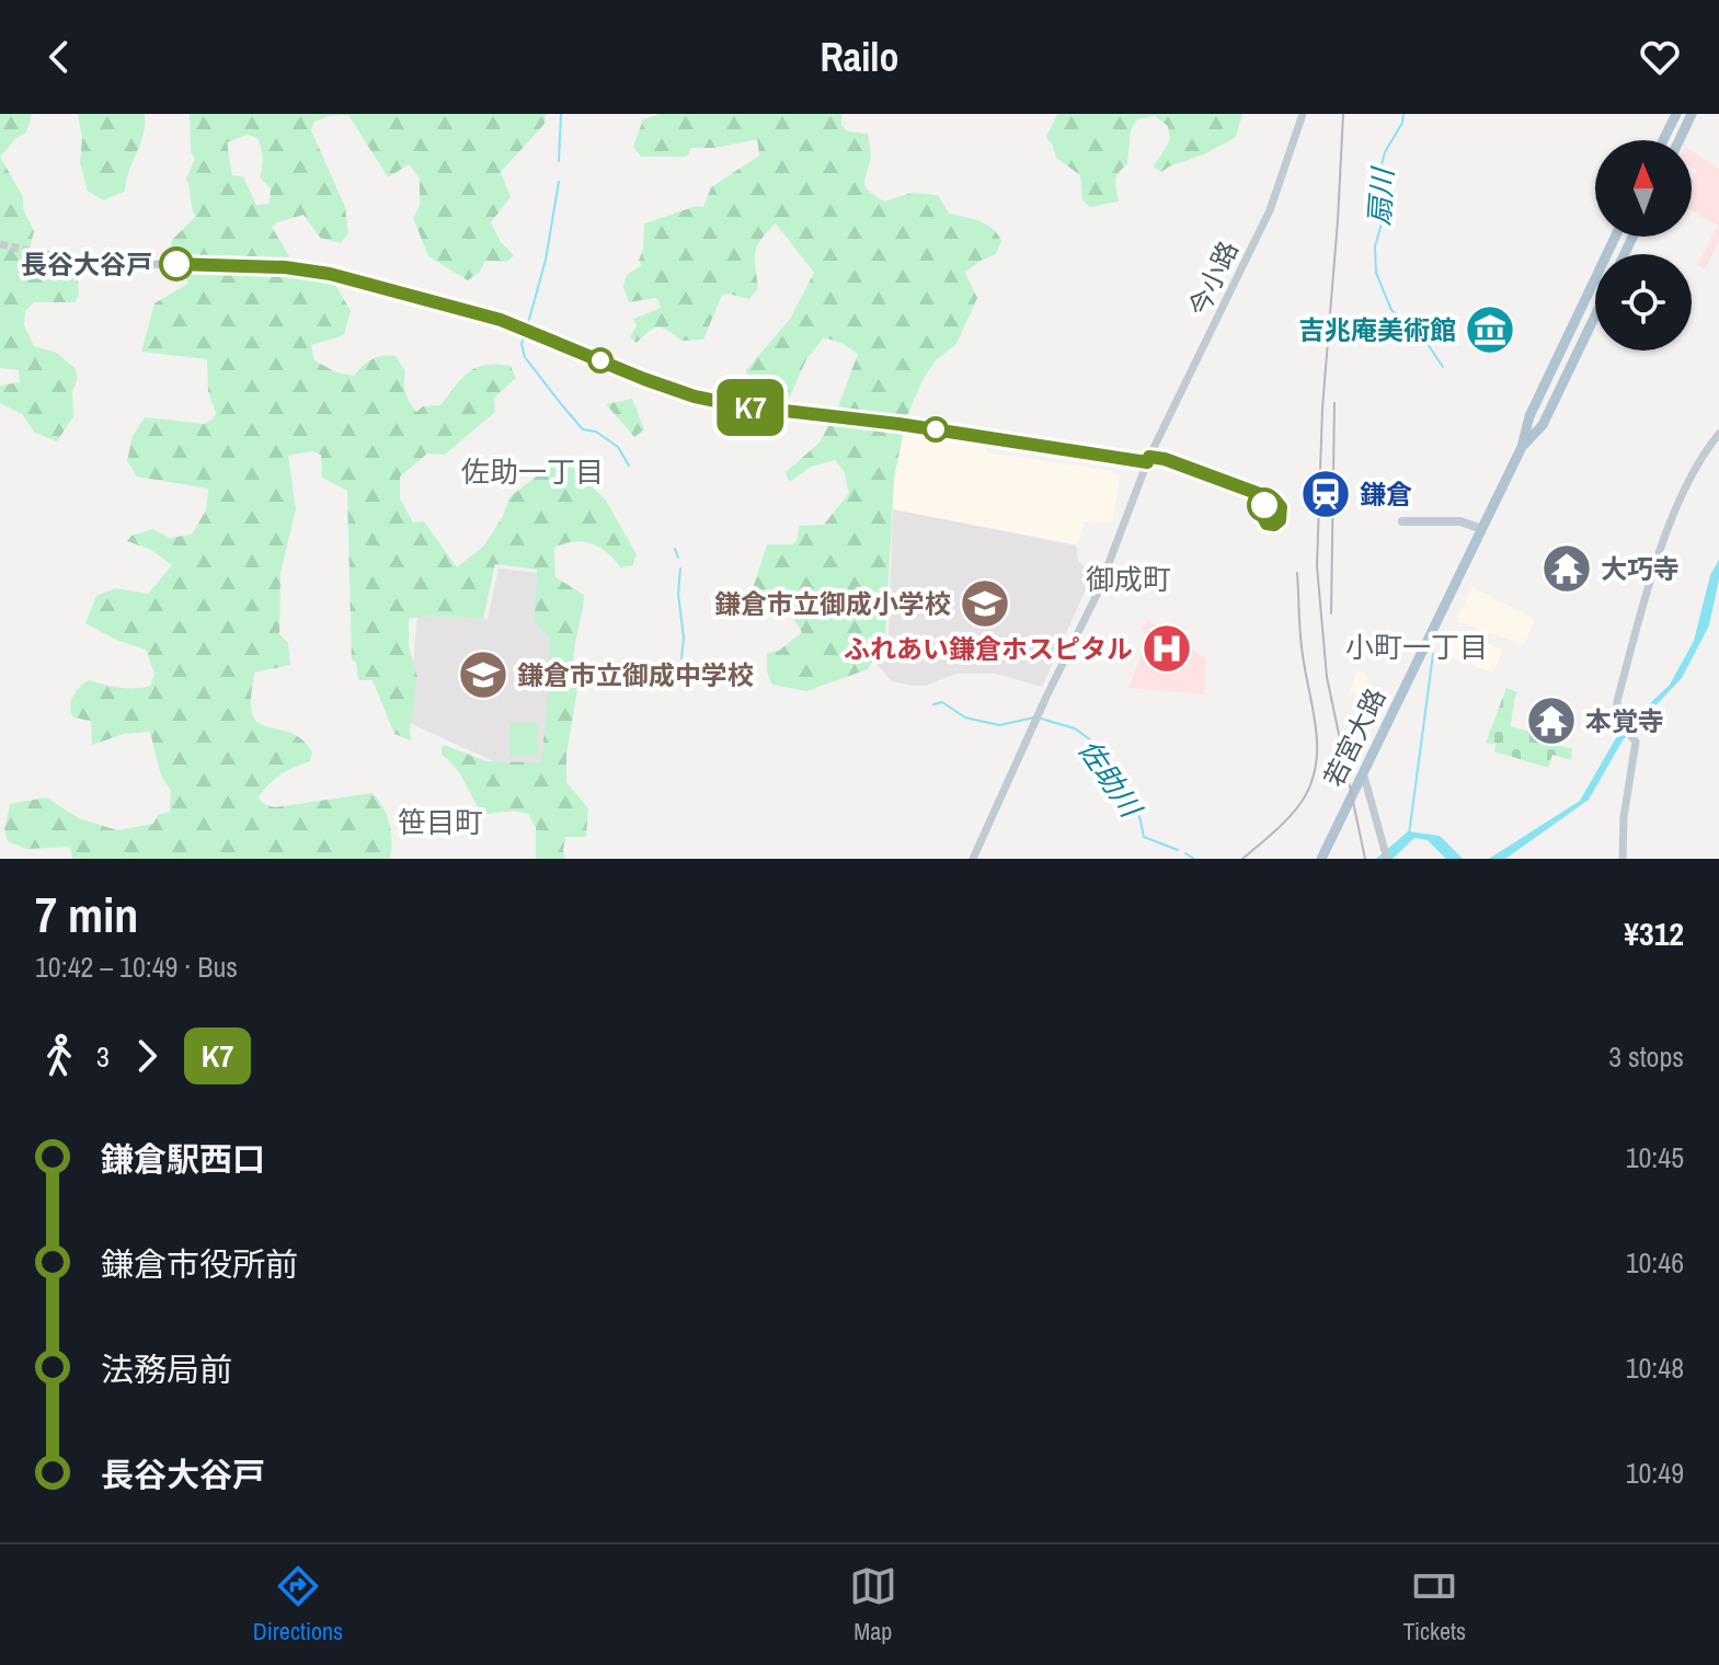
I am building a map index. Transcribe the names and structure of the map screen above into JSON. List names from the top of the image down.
{
  "streets": {
    "main road": ["若宮大路"],
    "street": ["今小路"]
  },
  "districts": [
    "佐助一丁目",
    "御成町",
    "小町一丁目",
    "笹目町"
  ],
  "water": ["扇川", "佐助川"],
  "places": {
    "other": ["長谷大谷戸"],
    "museum": ["吉兆庵美術館"],
    "station": ["鎌倉"],
    "temple": ["大巧寺", "本覚寺"],
    "school or university": ["鎌倉市立御成小学校", "鎌倉市立御成中学校"],
    "hospital": ["ふれあい鎌倉ホスピタル"]
  },
  "lines": ["bus line K7"],
  "north": "top",
  "page": {
    "header": "Railo",
    "on_map": "K7",
    "heading": ["7 min", "10:42 – 10:49 · Bus", "¥312"],
    "legs": ["3", "K7", "3 stops"],
    "list": [
      {
        "name": "鎌倉駅西口",
        "value": "10:45"
      },
      {
        "name": "鎌倉市役所前",
        "value": "10:46"
      },
      {
        "name": "法務局前",
        "value": "10:48"
      },
      {
        "name": "長谷大谷戸",
        "value": "10:49"
      }
    ],
    "tabs": ["Directions", "Map", "Tickets"]
  }
}
